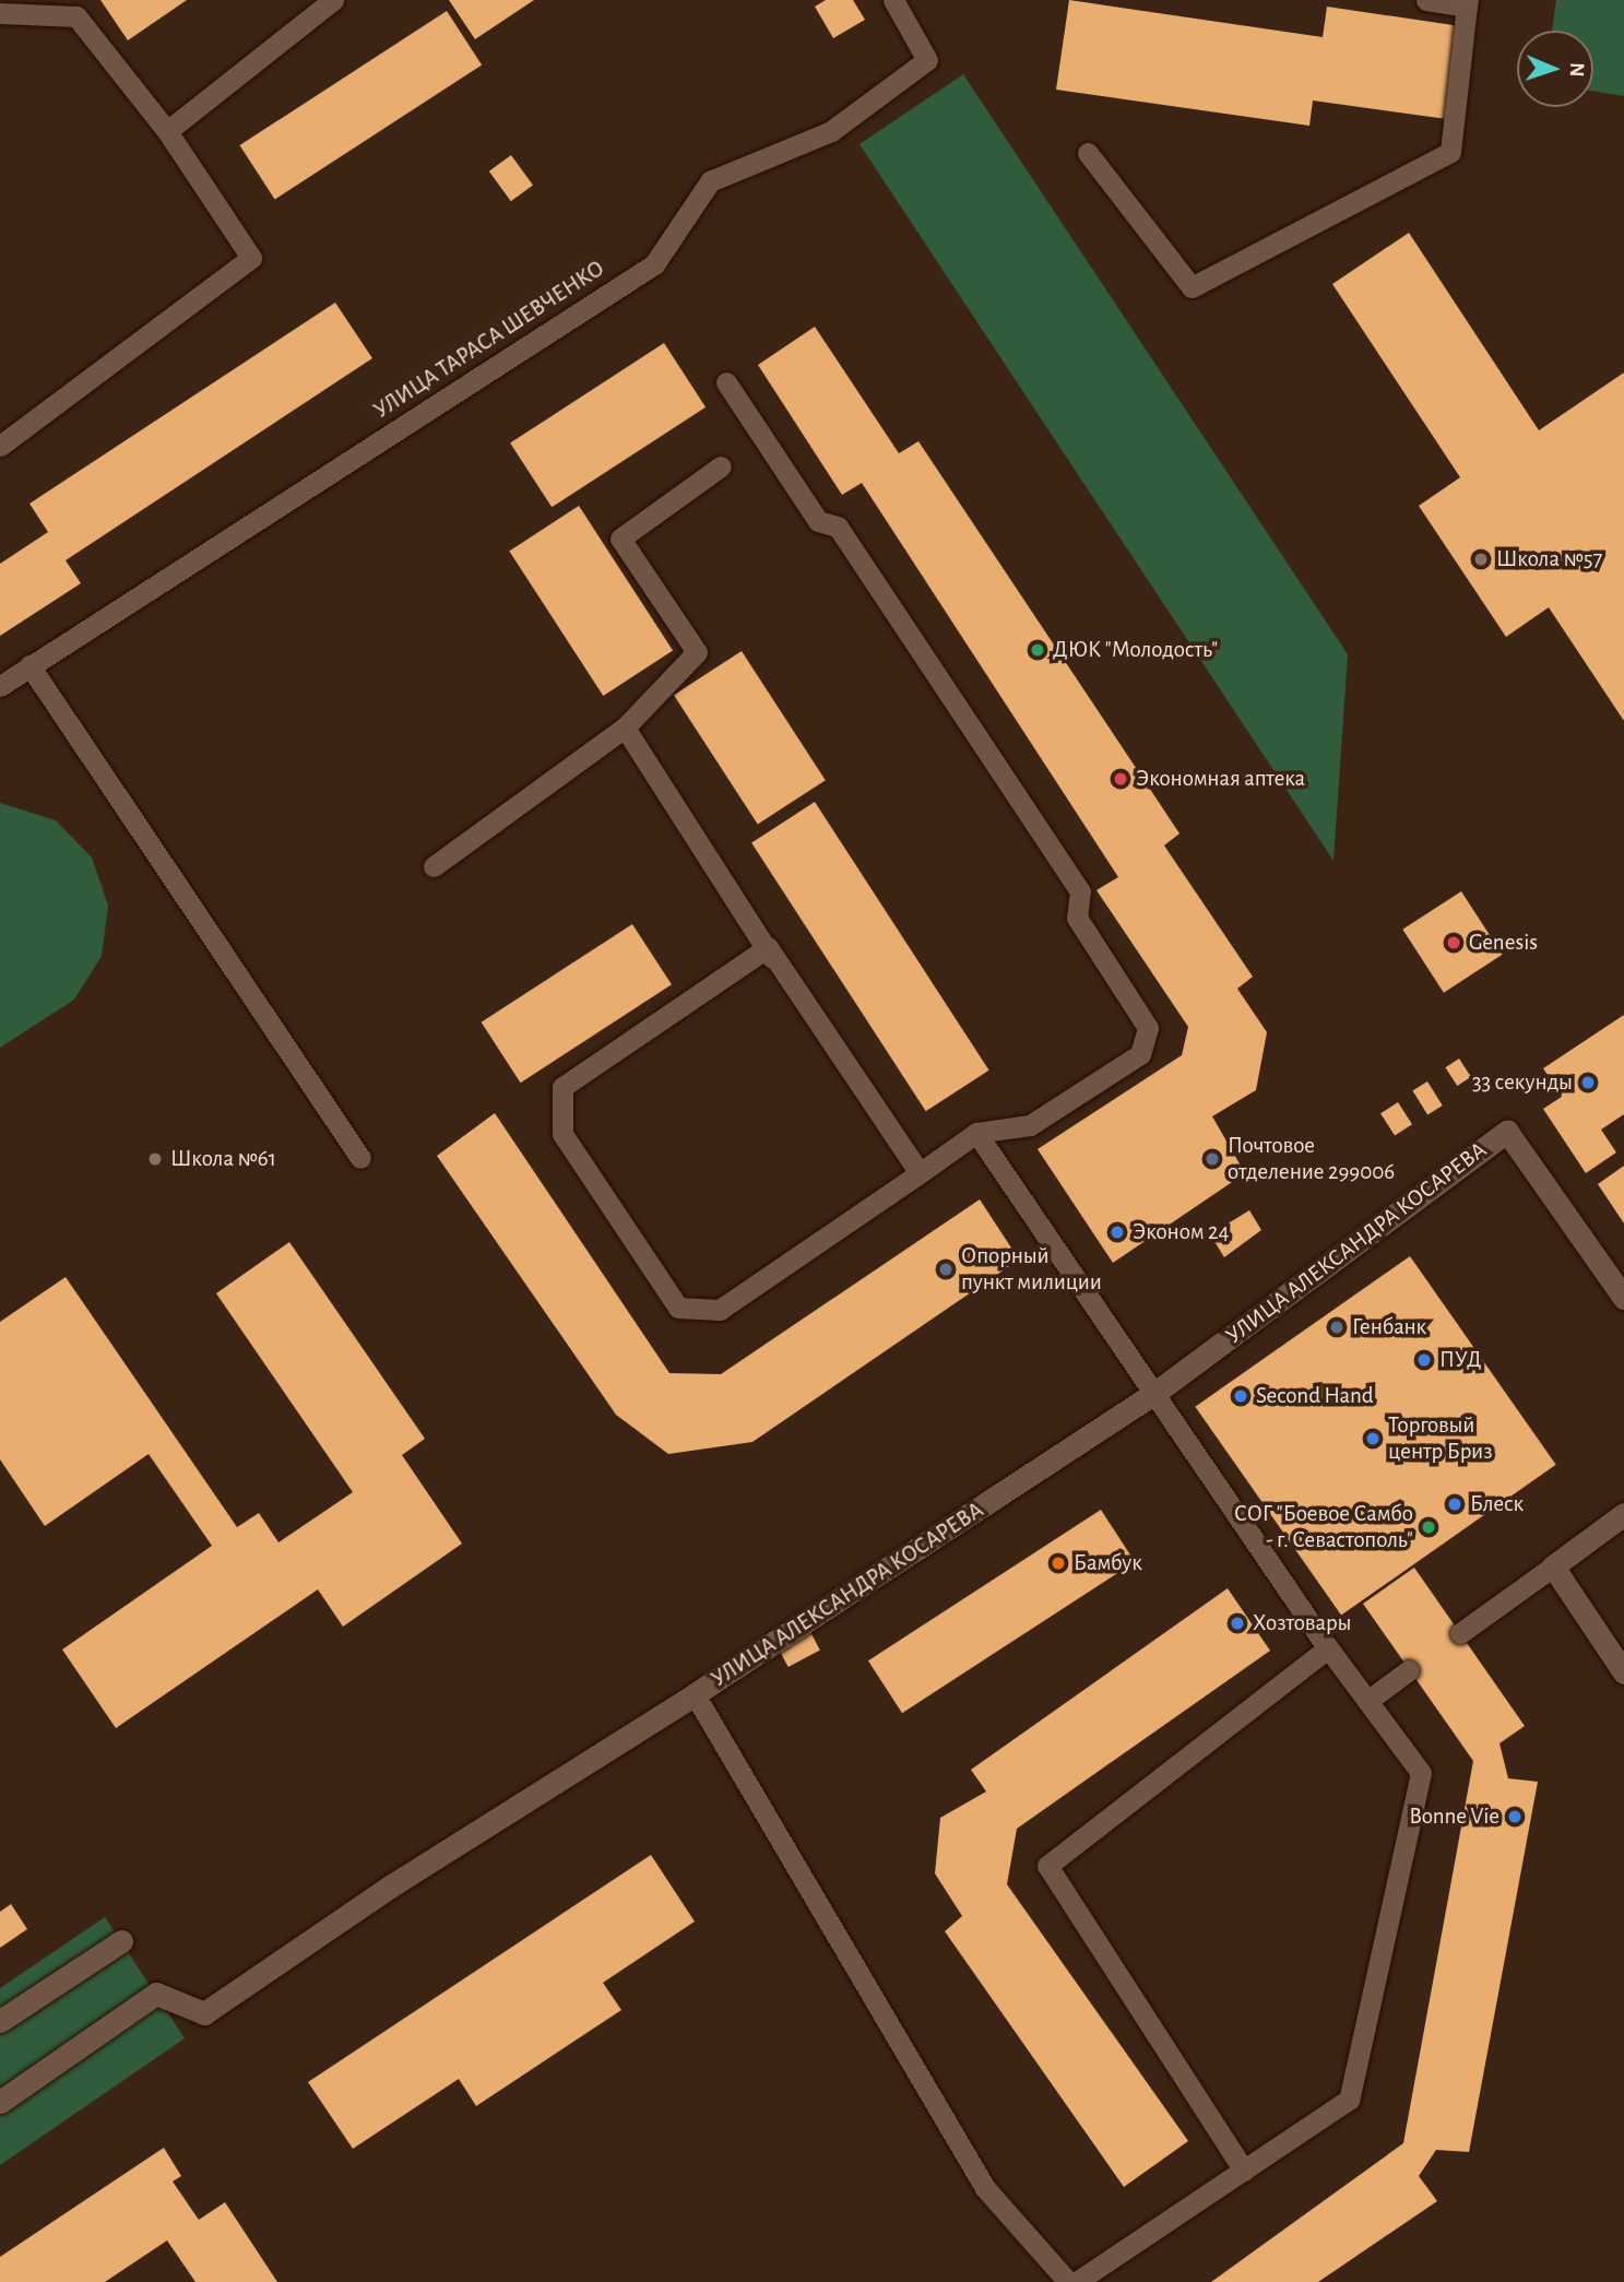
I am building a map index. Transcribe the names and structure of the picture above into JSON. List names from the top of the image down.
{
  "streets": {
    "street": ["УЛИЦА АЛЕКСАНДРА КОСАРЕВА"],
    "lane": ["УЛИЦА ТАРАСА ШЕВЧЕНКО"]
  },
  "places": [
    "Школа №57",
    "ДЮК \"Молодость\"",
    "Экономная аптека",
    "Genesis",
    "33 секунды",
    "Школа №61",
    "Почтовое отделение 299006",
    "Эконом 24",
    "Опорный пункт милиции",
    "Генбанк",
    "ПУД",
    "Second Hand",
    "Торговый центр Бриз",
    "Блеск",
    "СОГ \"Боевое Самбо - г. Севастополь\"",
    "Бамбук",
    "Хозтовары",
    "Bonne Vie"
  ],
  "north": "right"
}
